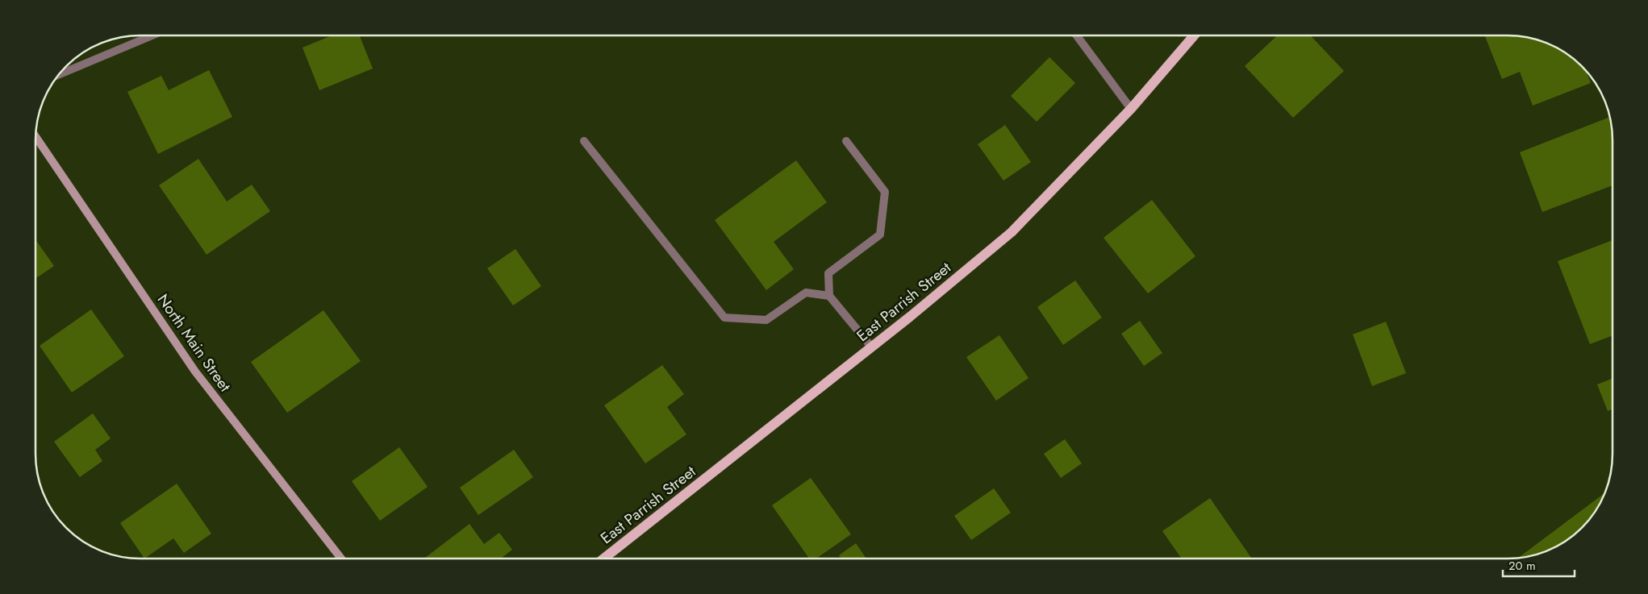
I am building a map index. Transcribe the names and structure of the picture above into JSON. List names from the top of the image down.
{
  "streets": {
    "main road": ["East Parrish Street"],
    "street": ["North Main Street"]
  },
  "scale_bar": "20 m"
}
